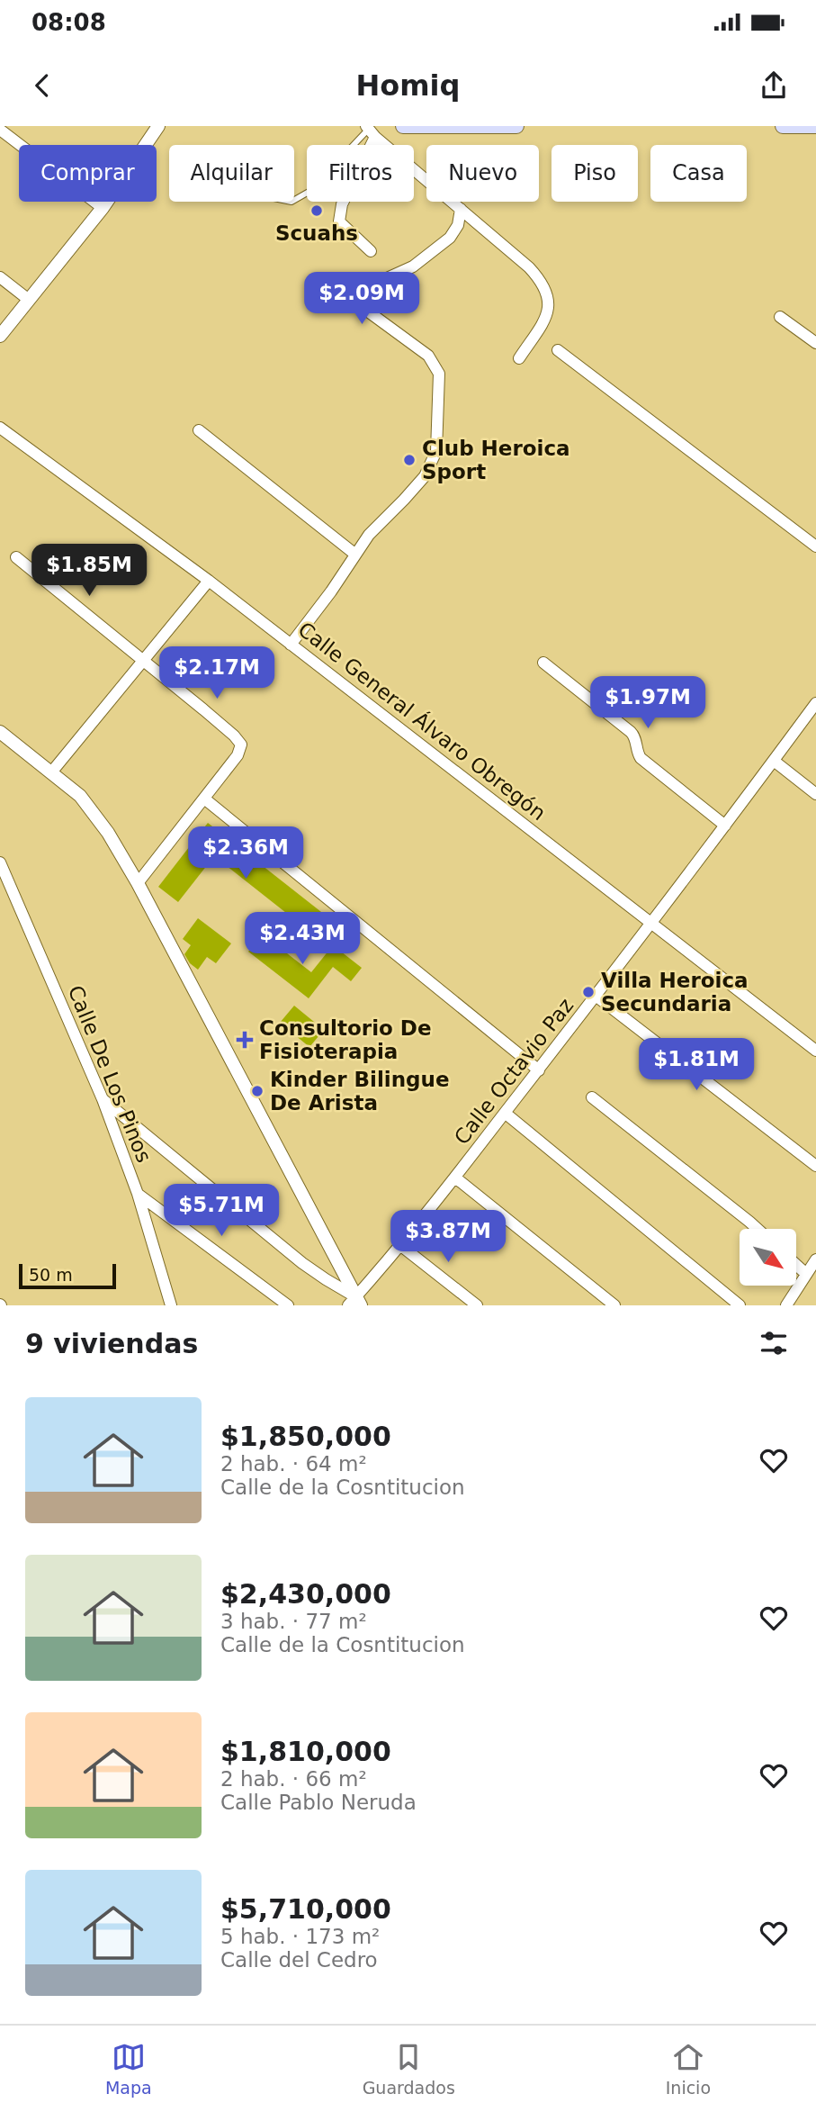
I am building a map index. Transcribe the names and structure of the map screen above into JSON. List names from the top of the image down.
{
  "streets": {
    "street": ["Calle General Álvaro Obregón", "Calle Octavio Paz", "Calle De Los Pinos"]
  },
  "crossings": [
    ["Calle General Álvaro Obregón", "Calle Octavio Paz"]
  ],
  "places": {
    "other": [
      "Scuahs",
      "Club Heroica Sport",
      "Villa Heroica Secundaria",
      "Kinder Bilingue De Arista"
    ],
    "health": ["Consultorio De Fisioterapia"]
  },
  "scale_bar": "50 m",
  "north": "bottom right",
  "page": {
    "status": "08:08",
    "header": "Homiq",
    "chip": [
      "Comprar",
      "Alquilar",
      "Filtros",
      "Nuevo",
      "Piso",
      "Casa"
    ],
    "price": [
      "$2.09M",
      "$1.85M",
      "$2.17M",
      "$1.97M",
      "$2.36M",
      "$2.43M",
      "$1.81M",
      "$5.71M",
      "$3.87M"
    ],
    "scale": "50 m",
    "heading": "9 viviendas",
    "list": [
      {
        "name": "$1,850,000",
        "note": "2 hab. · 64 m² · Calle de la Cosntitucion"
      },
      {
        "name": "$2,430,000",
        "note": "3 hab. · 77 m² · Calle de la Cosntitucion"
      },
      {
        "name": "$1,810,000",
        "note": "2 hab. · 66 m² · Calle Pablo Neruda"
      },
      {
        "name": "$5,710,000",
        "note": "5 hab. · 173 m² · Calle del Cedro"
      }
    ],
    "tabs": ["Mapa", "Guardados", "Inicio"]
  }
}
